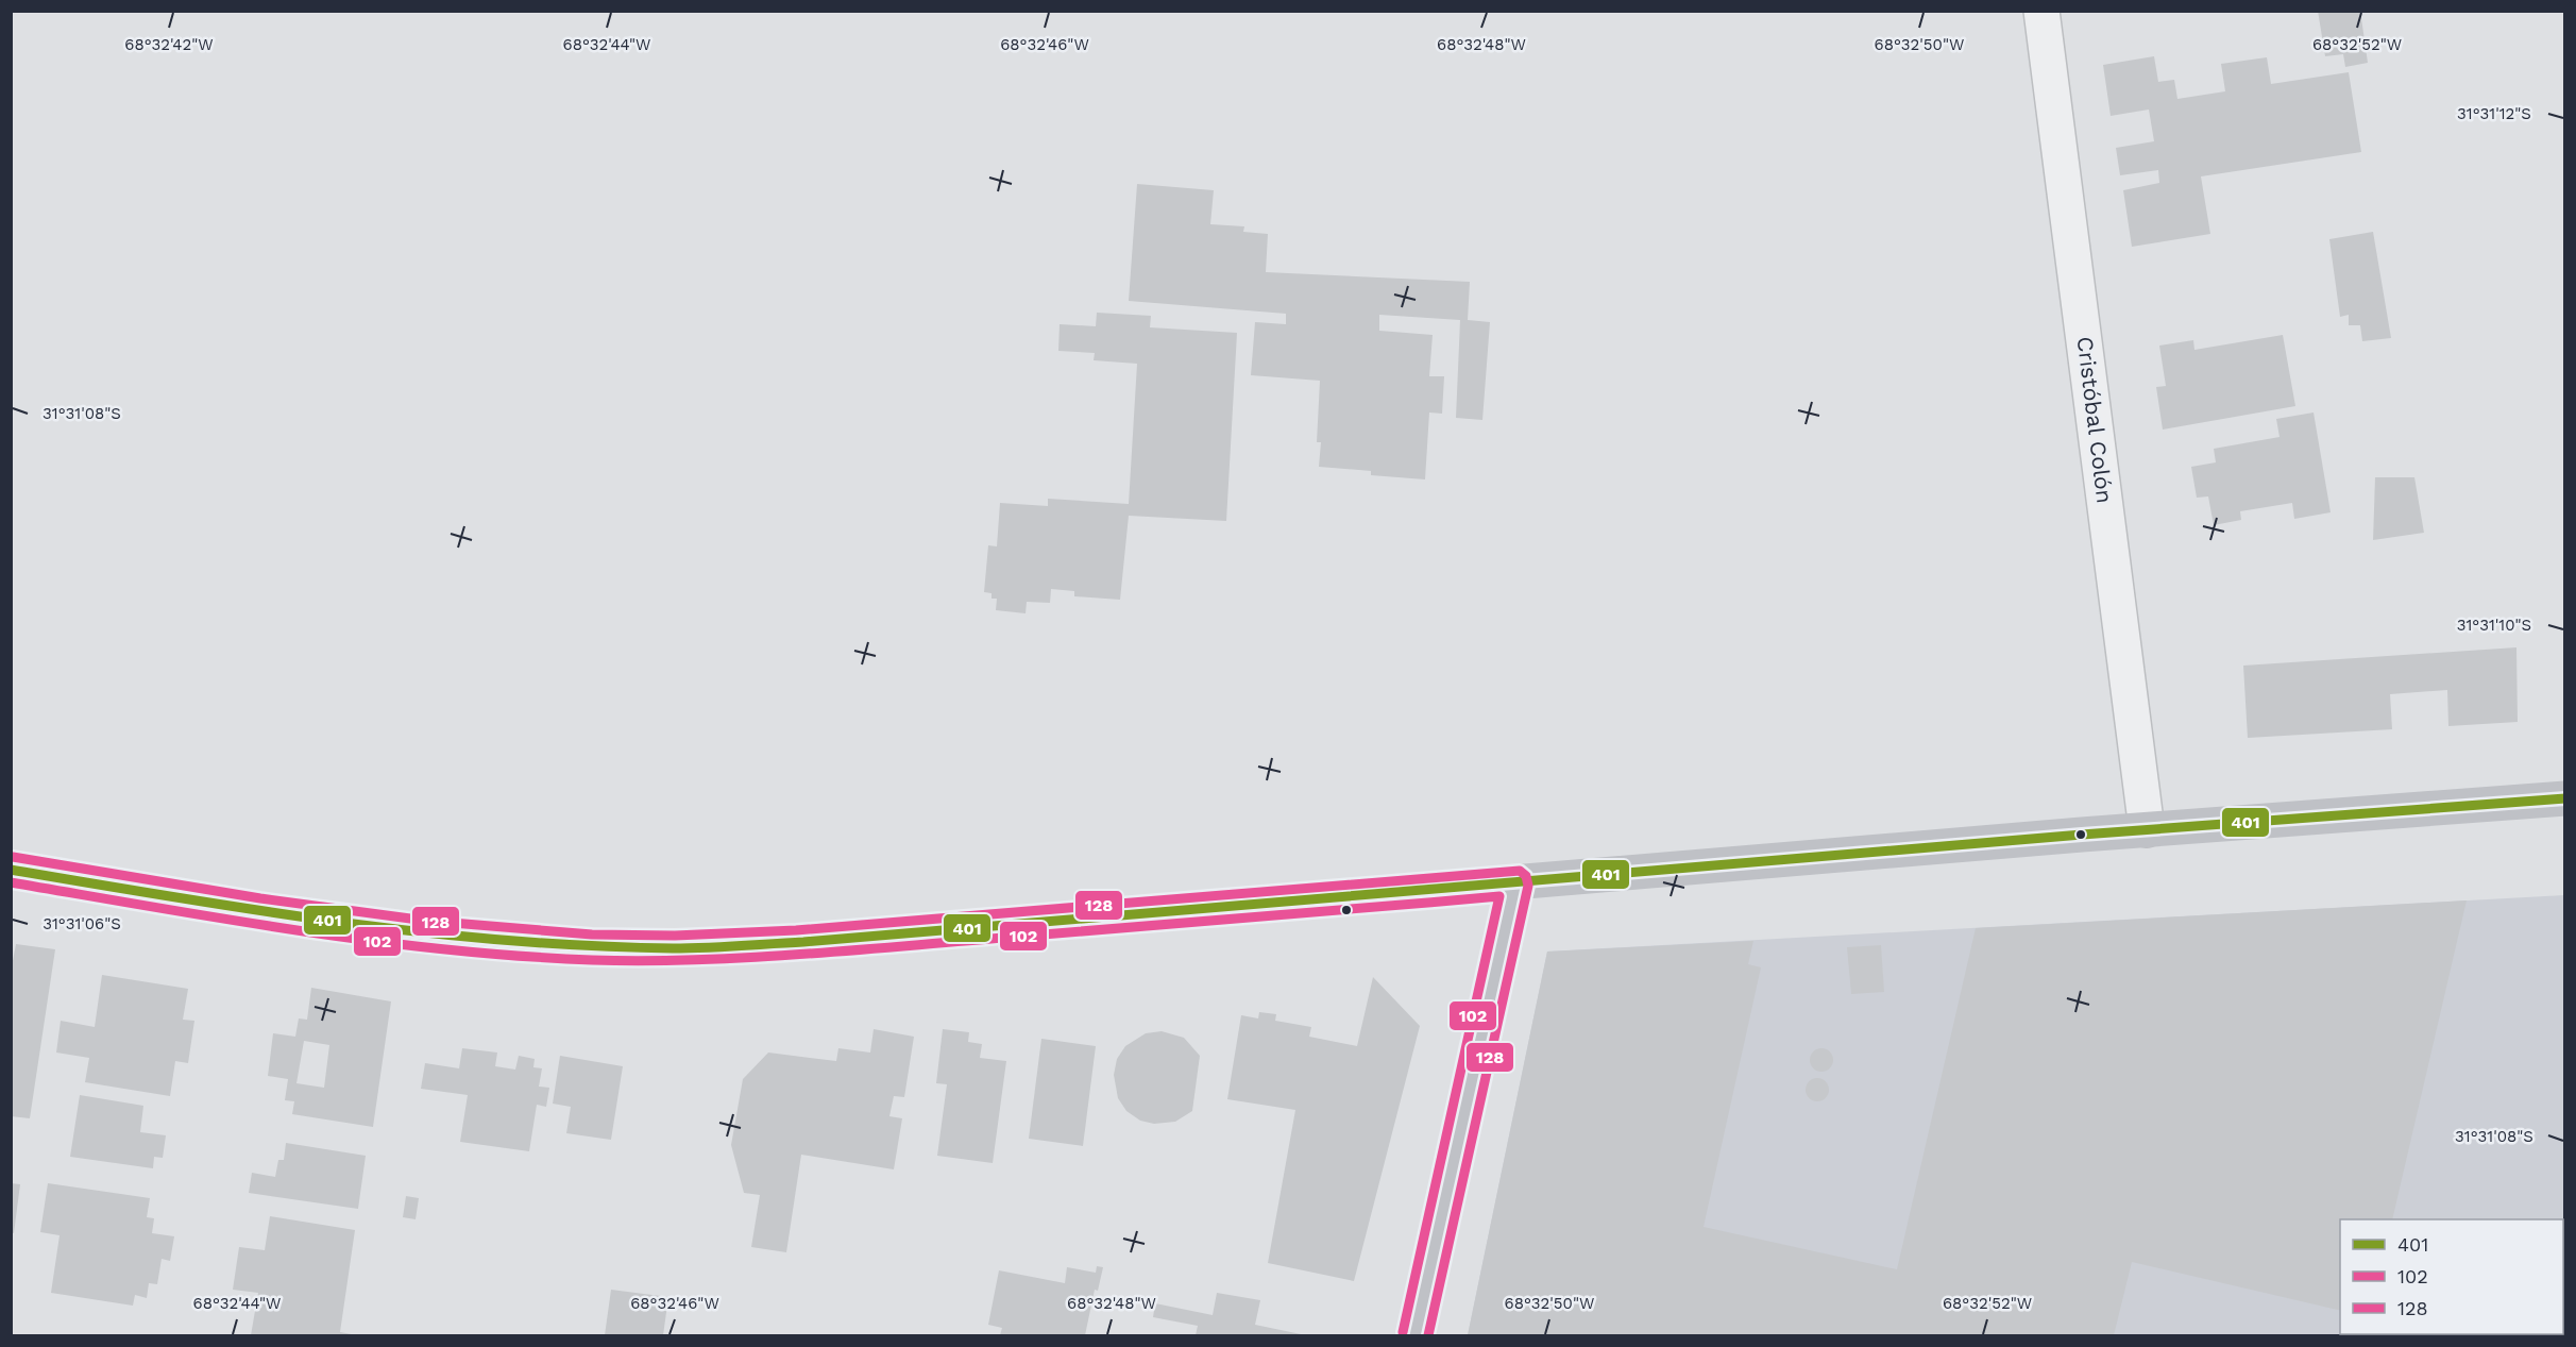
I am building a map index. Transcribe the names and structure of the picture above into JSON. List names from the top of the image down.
{
  "streets": {
    "street": ["Cristóbal Colón"]
  },
  "lines": ["transit line 401", "transit line 128", "transit line 102"],
  "legend": ["401", "102", "128"],
  "coordinates": [
    "68°32'42\"W",
    "68°32'44\"W",
    "68°32'46\"W",
    "68°32'48\"W",
    "68°32'50\"W",
    "68°32'52\"W",
    "31°31'12\"S",
    "31°31'08\"S",
    "31°31'10\"S",
    "31°31'06\"S"
  ]
}
